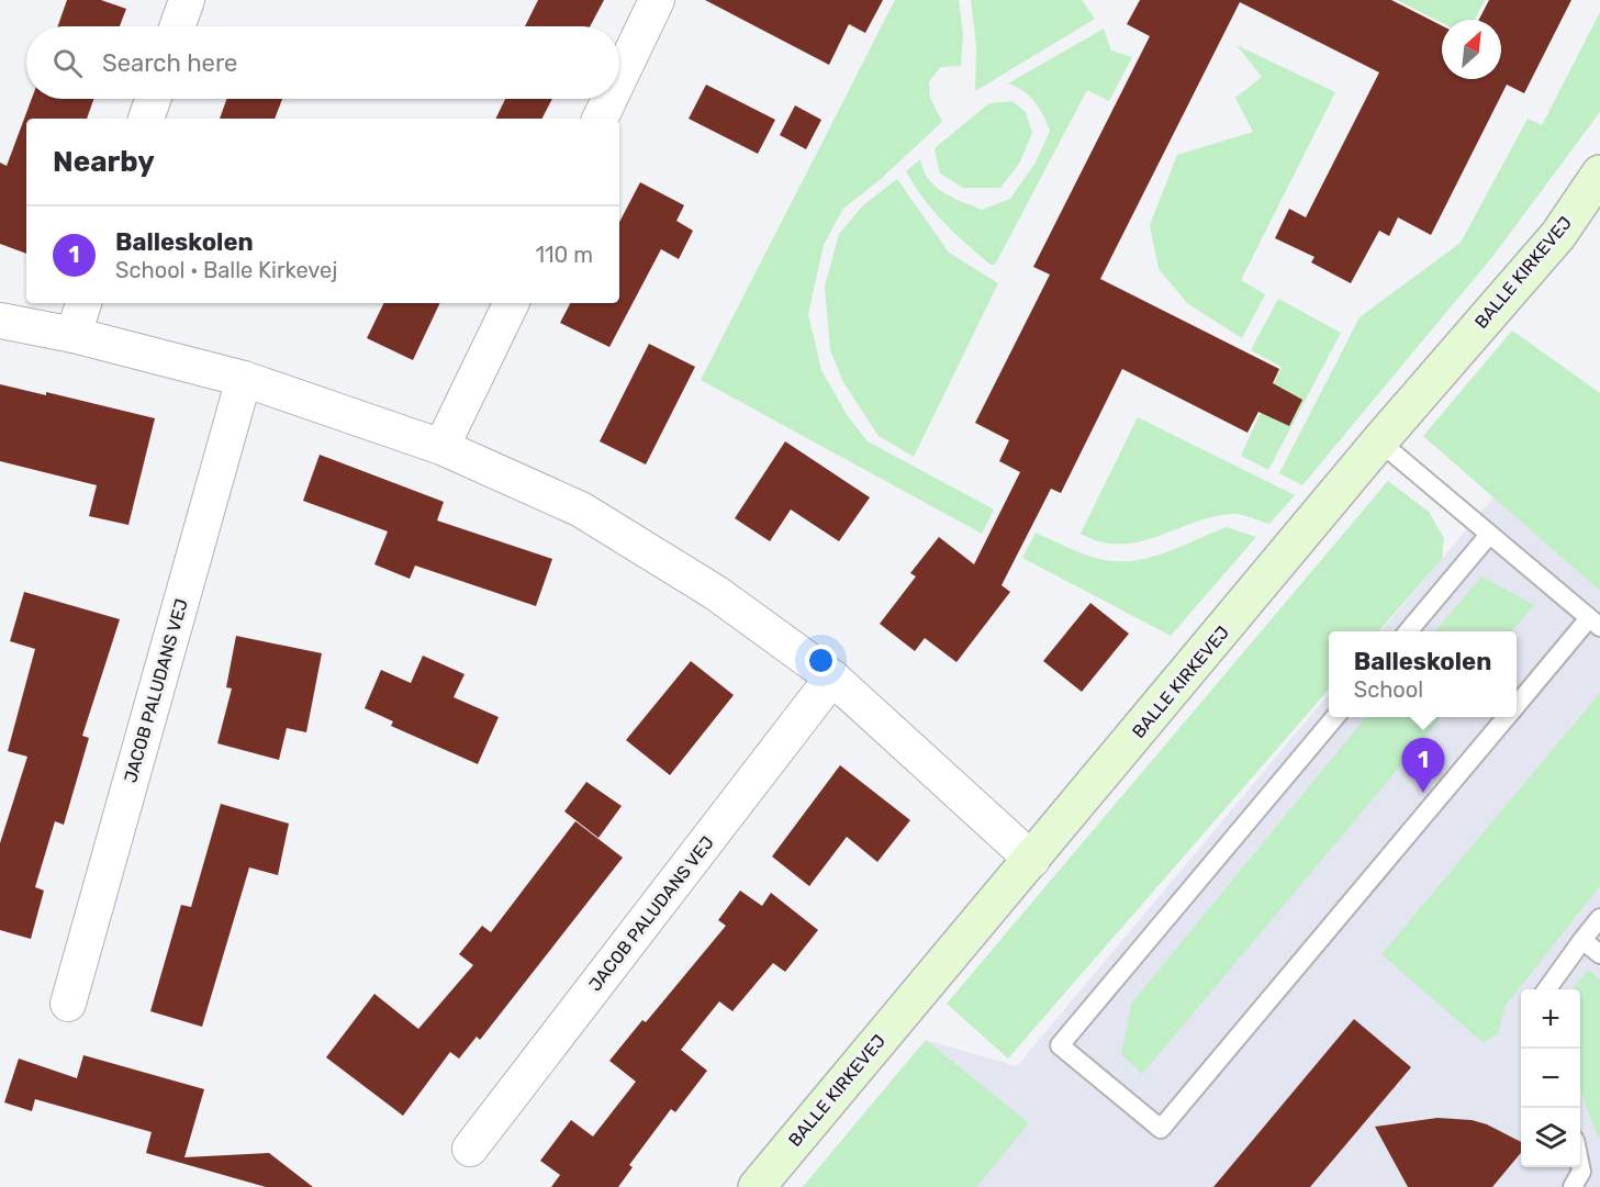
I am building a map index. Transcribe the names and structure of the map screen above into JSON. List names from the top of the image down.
{
  "streets": {
    "street": ["BALLE KIRKEVEJ", "JACOB PALUDANS VEJ"]
  },
  "north": "top right",
  "page": {
    "search": "Search here",
    "heading": "Nearby",
    "list": [
      {
        "mark": "1",
        "name": "Balleskolen",
        "note": "School · Balle Kirkevej",
        "value": "110 m"
      }
    ],
    "popup": ["Balleskolen", "School"],
    "pins": "1",
    "map_buttons": ["+", "−"]
  }
}
